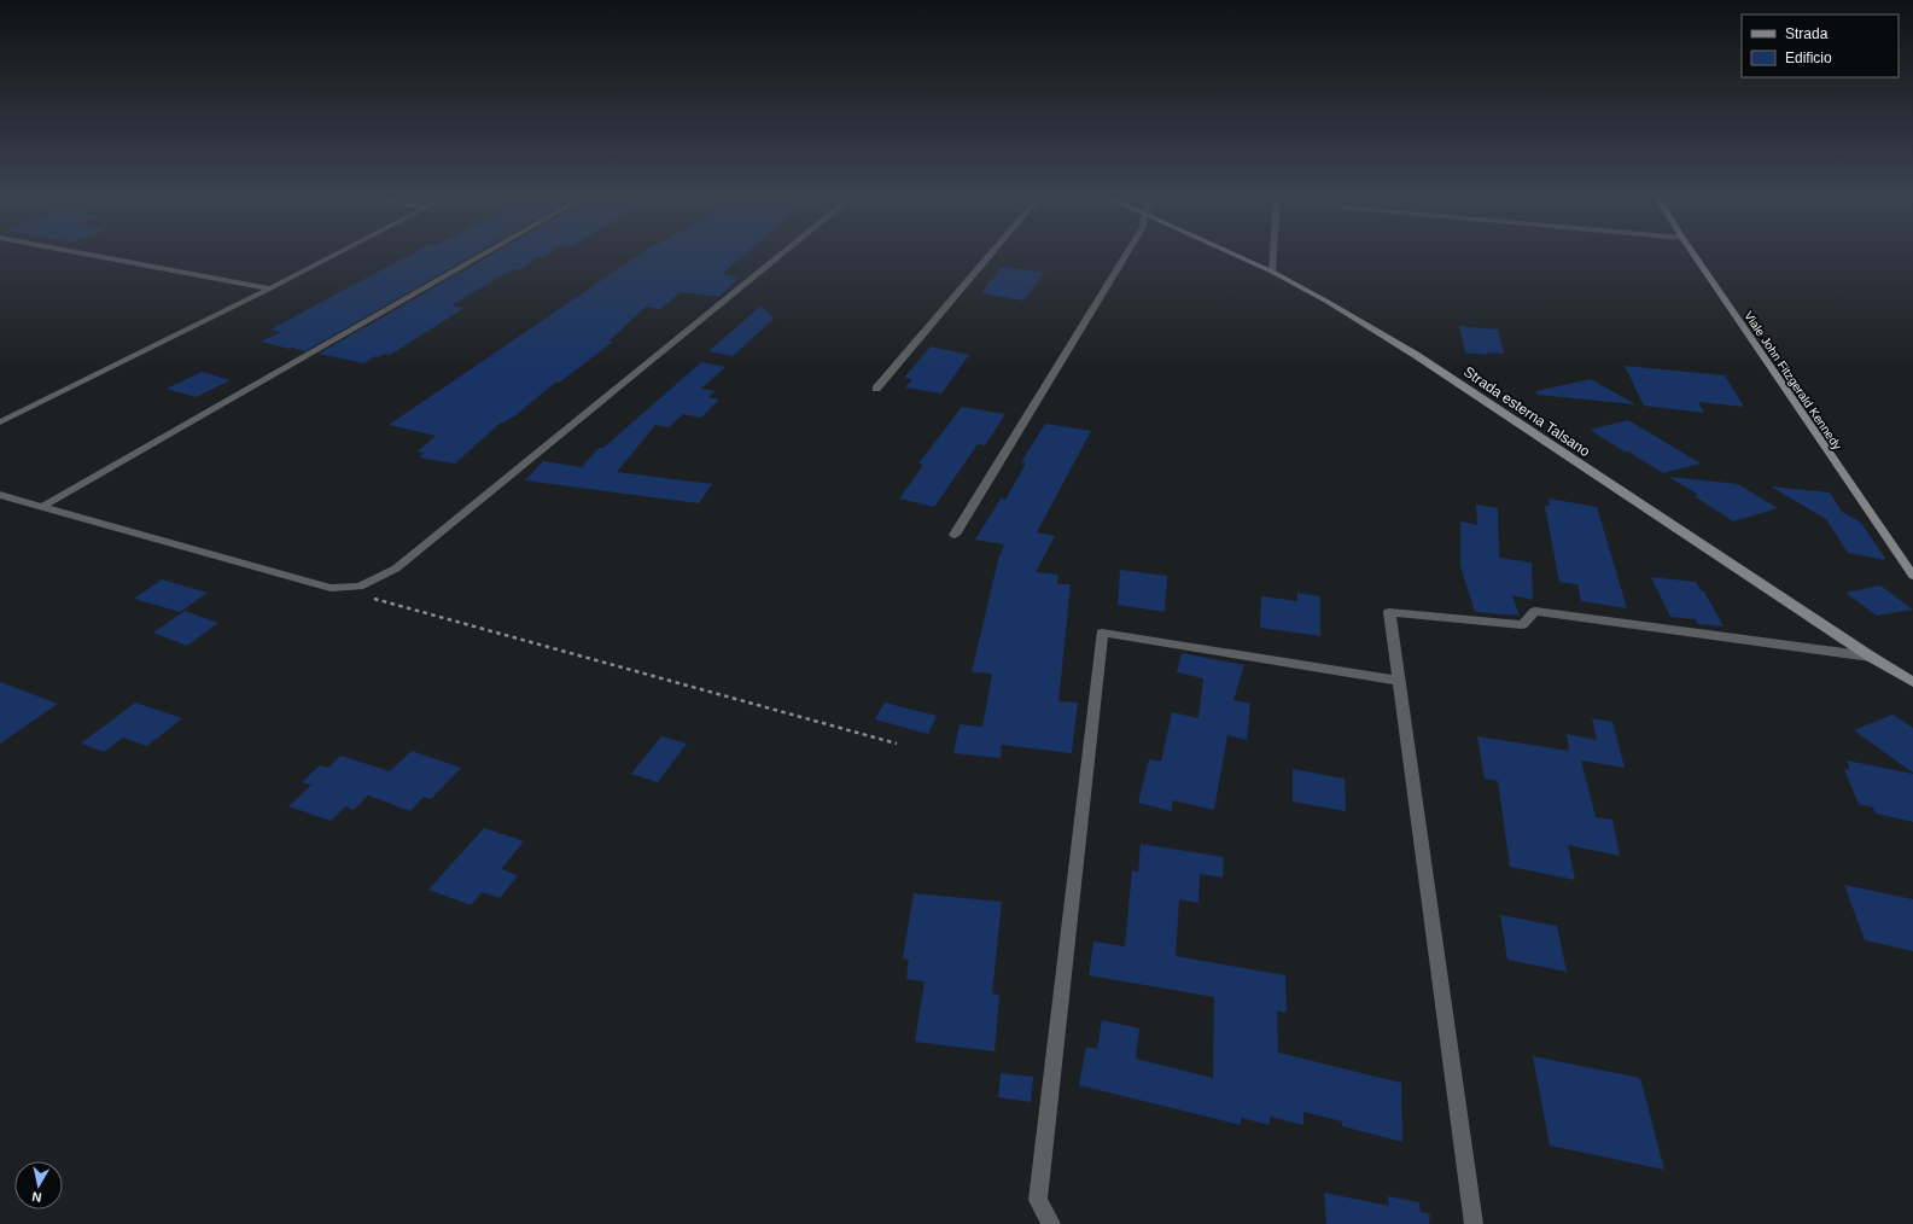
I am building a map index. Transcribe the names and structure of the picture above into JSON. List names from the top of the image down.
{
  "streets": {
    "street": ["Viale John Fitzgerald Kennedy", "Strada esterna Talsano"]
  },
  "legend": ["Strada", "Edificio"],
  "north": "bottom"
}
